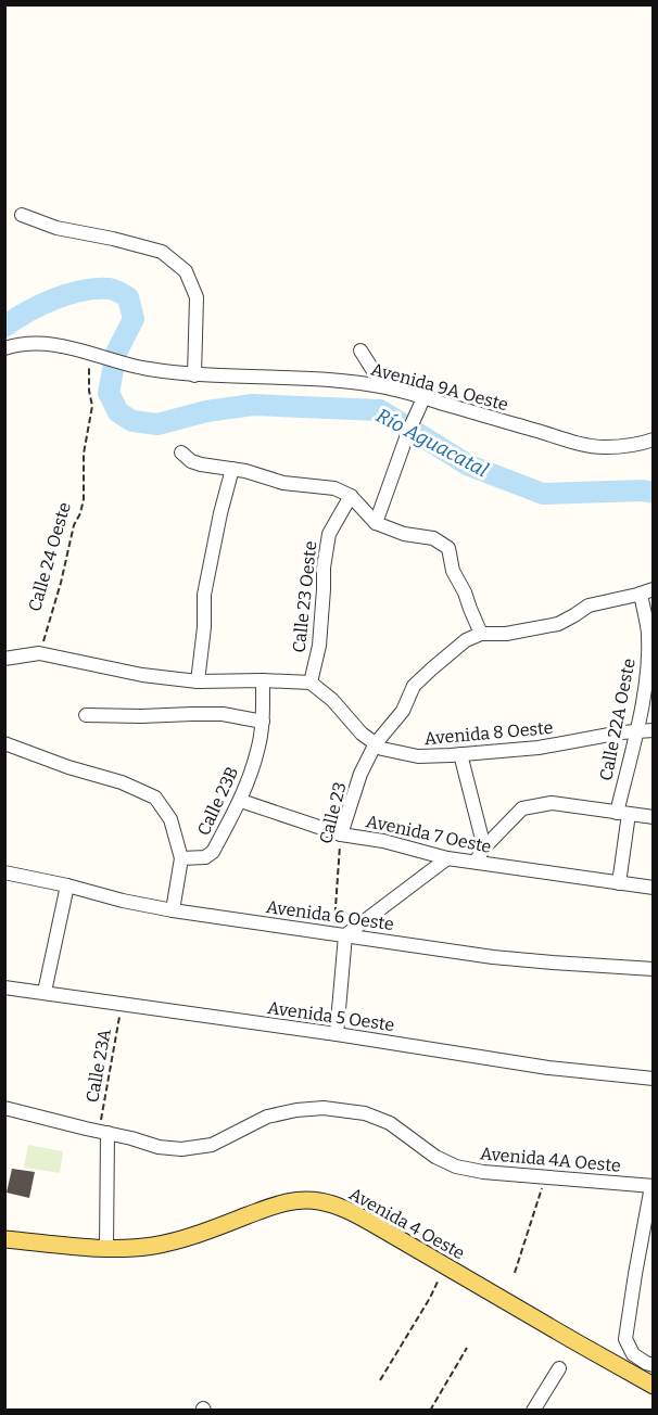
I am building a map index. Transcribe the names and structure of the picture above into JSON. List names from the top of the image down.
{
  "streets": {
    "main road": ["Avenida 4 Oeste"],
    "street": [
      "Avenida 9A Oeste",
      "Calle 23 Oeste",
      "Calle 22A Oeste",
      "Avenida 8 Oeste",
      "Calle 23B",
      "Calle 23",
      "Avenida 7 Oeste",
      "Avenida 6 Oeste",
      "Avenida 5 Oeste",
      "Avenida 4A Oeste"
    ],
    "path": ["Calle 24 Oeste", "Calle 23A"]
  },
  "crossings": [
    ["Avenida 9A Oeste", "Calle 24 Oeste"],
    ["Calle 23 Oeste", "Avenida 8 Oeste"],
    ["Calle 22A Oeste", "Avenida 8 Oeste"],
    ["Calle 22A Oeste", "Avenida 7 Oeste"],
    ["Avenida 8 Oeste", "Calle 23"],
    ["Calle 23B", "Avenida 7 Oeste"],
    ["Calle 23", "Avenida 7 Oeste"],
    ["Calle 23", "Avenida 6 Oeste"],
    ["Avenida 5 Oeste", "Calle 23A"],
    ["Calle 23A", "Avenida 4A Oeste"]
  ],
  "water": ["Río Aguacatal"]
}
